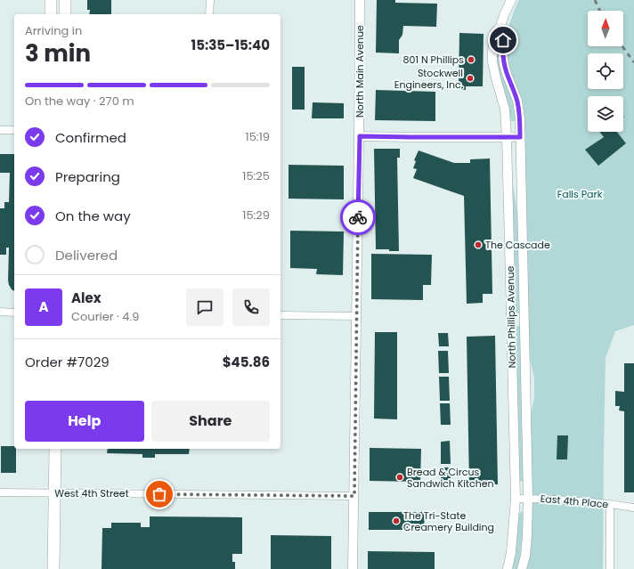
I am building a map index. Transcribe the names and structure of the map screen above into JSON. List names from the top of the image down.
{
  "streets": {
    "street": [
      "North Main Avenue",
      "North Phillips Avenue",
      "West 4th Street",
      "East 4th Place"
    ]
  },
  "crossings": [
    ["North Main Avenue", "West 4th Street"],
    ["North Phillips Avenue", "East 4th Place"]
  ],
  "parks": ["Falls Park"],
  "places": [
    "801 N Phillips",
    "Stockwell Engineers, Inc.",
    "The Cascade",
    "Bread & Circus Sandwich Kitchen",
    "The Tri-State Creamery Building"
  ],
  "north": "top",
  "page": {
    "heading": ["3 min", "Arriving in", "15:35–15:40"],
    "panel": [
      "Alex",
      "Courier · 4.9",
      "Order #7029",
      "$45.86"
    ],
    "bar": "On the way · 270 m",
    "list": [
      ["Confirmed", "15:19"],
      ["Preparing", "15:25"],
      ["On the way", "15:29"],
      "Delivered"
    ],
    "round": "A",
    "buttons": ["Help", "Share"]
  }
}
